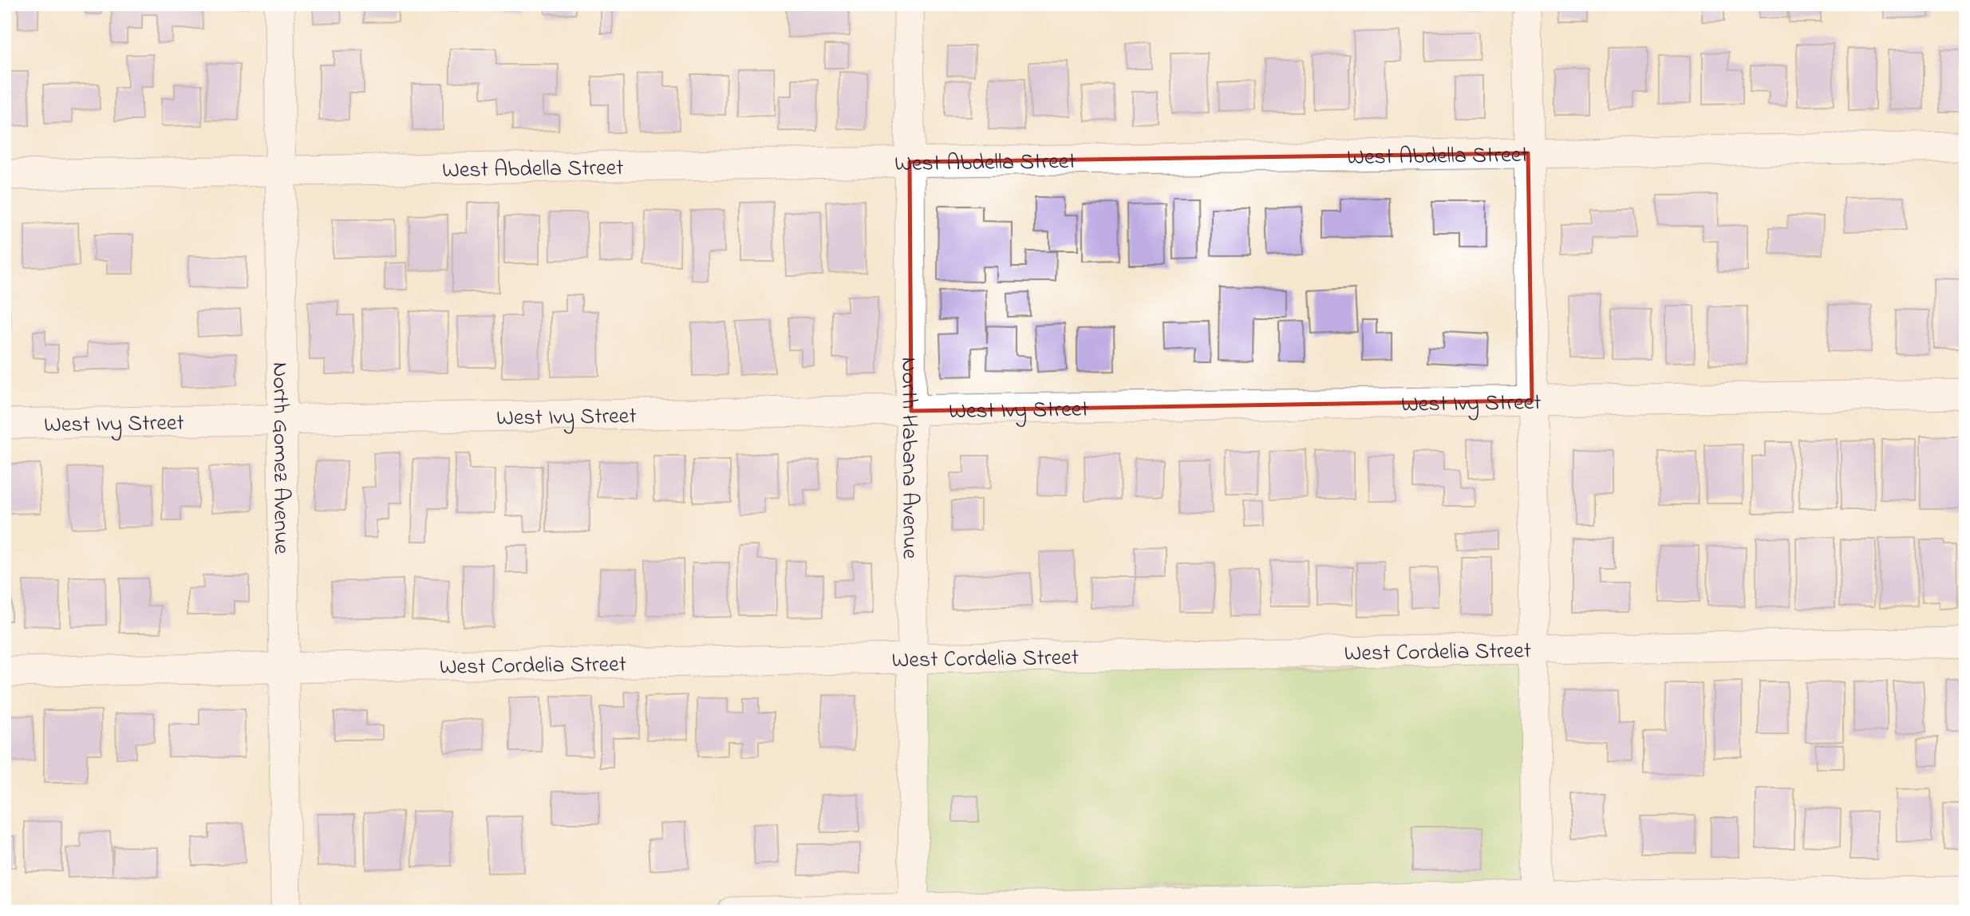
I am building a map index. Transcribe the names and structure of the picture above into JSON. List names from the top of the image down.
{
  "streets": {
    "street": [
      "West Abdella Street",
      "West Ivy Street",
      "North Gomez Avenue",
      "North Habana Avenue",
      "West Cordelia Street"
    ]
  },
  "crossings": [
    ["West Abdella Street", "North Gomez Avenue"],
    ["West Abdella Street", "North Habana Avenue"],
    ["West Ivy Street", "North Gomez Avenue"],
    ["West Ivy Street", "North Habana Avenue"],
    ["North Gomez Avenue", "West Cordelia Street"],
    ["North Habana Avenue", "West Cordelia Street"]
  ]
}
